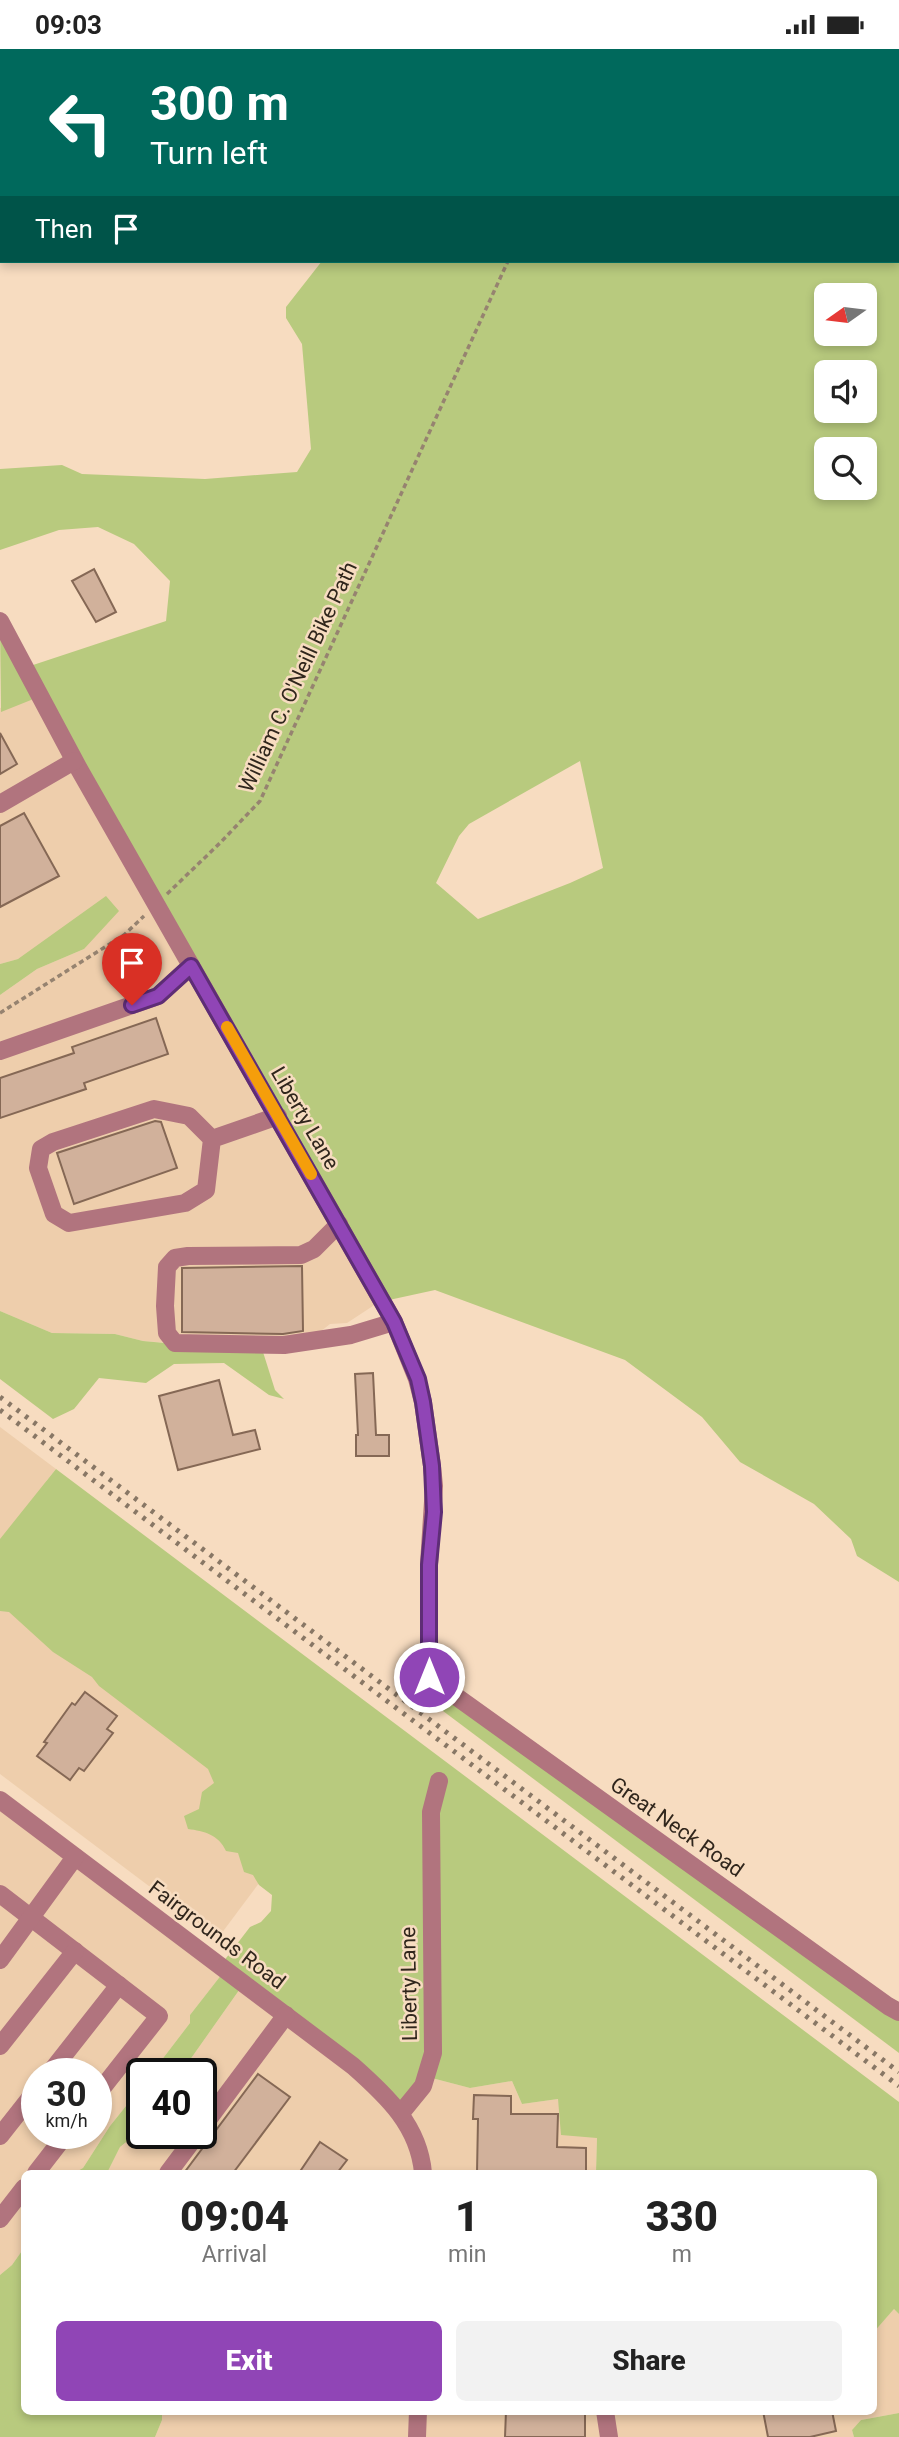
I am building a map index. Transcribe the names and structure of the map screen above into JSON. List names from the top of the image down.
{
  "streets": {
    "street": ["Liberty Lane", "Great Neck Road", "Fairgrounds Road"],
    "path": ["William C. O'Neill Bike Path"]
  },
  "crossings": [
    ["William C. O'Neill Bike Path", "Liberty Lane"],
    ["Liberty Lane", "Great Neck Road"],
    ["Liberty Lane", "Fairgrounds Road"]
  ],
  "north": "left",
  "page": {
    "status": "09:03",
    "turn": ["300 m", "Turn left"],
    "then": "Then",
    "speed": "30 km/h",
    "limit": "40",
    "eta": [
      "09:04",
      "Arrival",
      "1",
      "min",
      "330",
      "m"
    ],
    "buttons": ["Exit", "Share"]
  }
}
